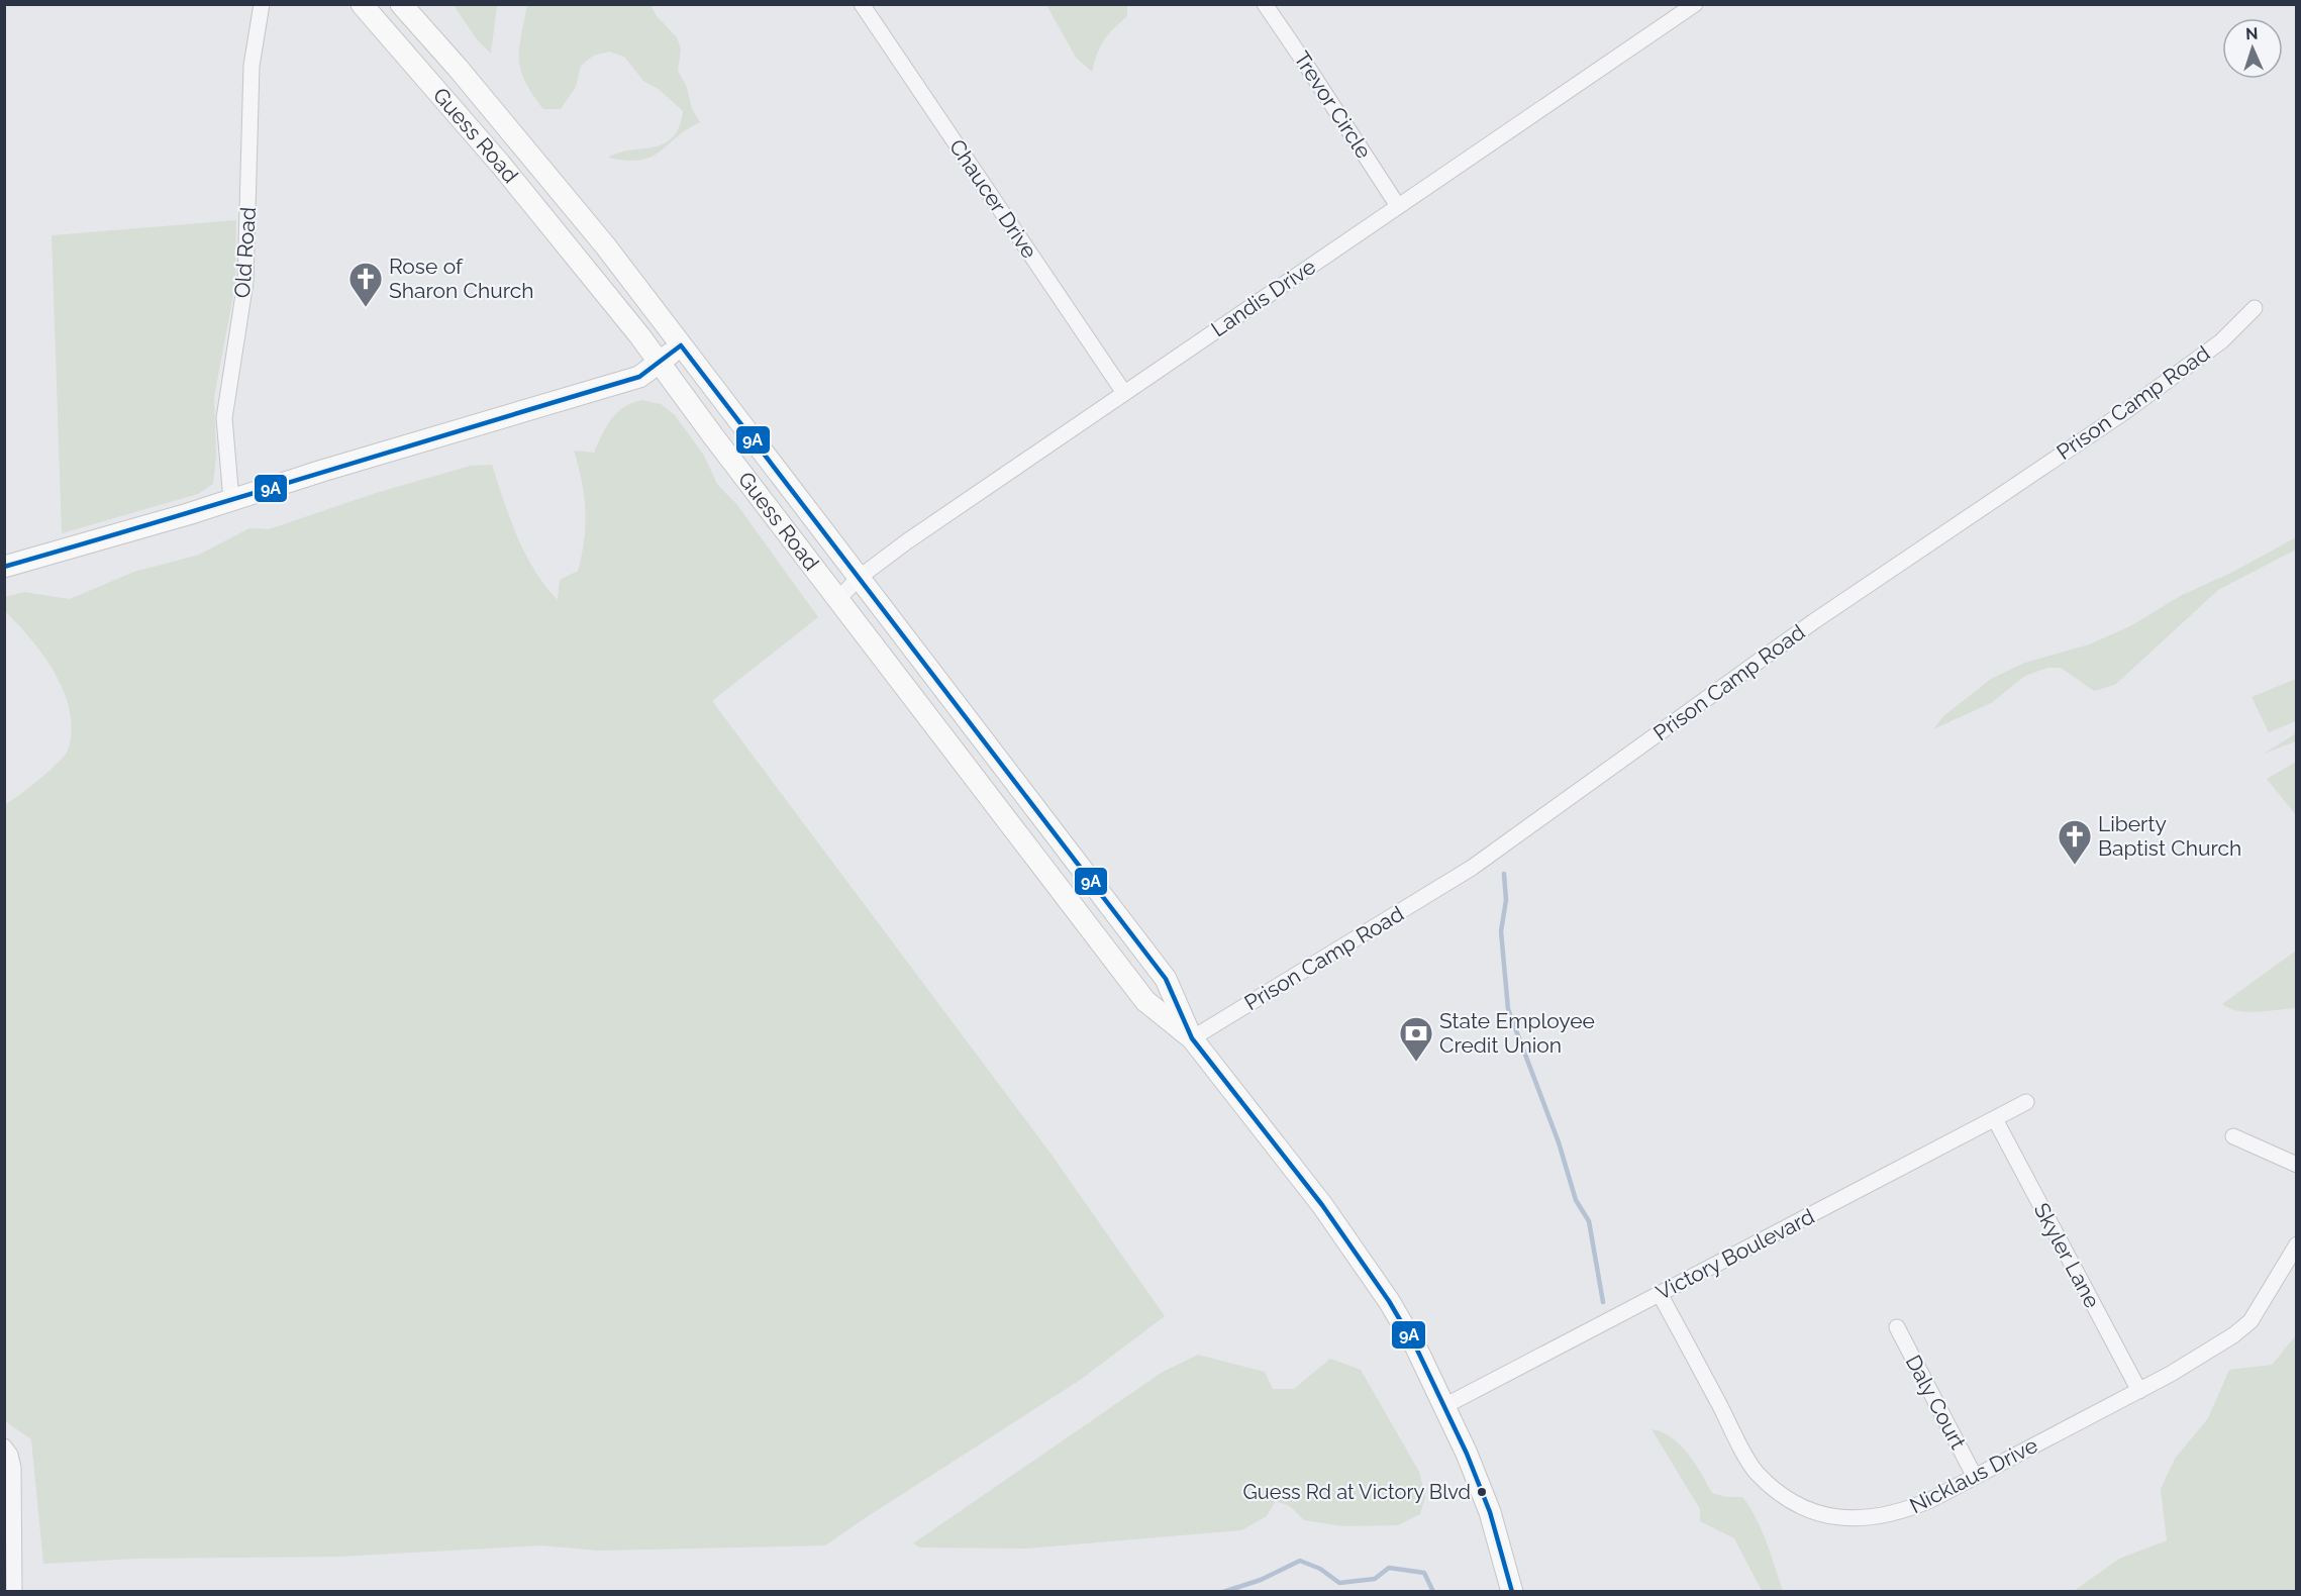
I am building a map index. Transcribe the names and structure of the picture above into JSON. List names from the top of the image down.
{
  "streets": {
    "main road": ["Guess Road"],
    "street": [
      "Trevor Circle",
      "Chaucer Drive",
      "Old Road",
      "Landis Drive",
      "Prison Camp Road",
      "Victory Boulevard",
      "Skyler Lane",
      "Daly Court",
      "Nicklaus Drive"
    ]
  },
  "crossings": [
    ["Trevor Circle", "Landis Drive"],
    ["Guess Road", "Landis Drive"],
    ["Guess Road", "Prison Camp Road"],
    ["Guess Road", "Victory Boulevard"],
    ["Chaucer Drive", "Landis Drive"],
    ["Victory Boulevard", "Skyler Lane"],
    ["Victory Boulevard", "Nicklaus Drive"],
    ["Skyler Lane", "Nicklaus Drive"],
    ["Daly Court", "Nicklaus Drive"]
  ],
  "places": {
    "church": ["Rose of Sharon Church", "Liberty Baptist Church"],
    "bank": ["State Employee Credit Union"],
    "other": ["Guess Rd at Victory Blvd"]
  },
  "lines": ["transit line 9A"],
  "north": "top"
}
